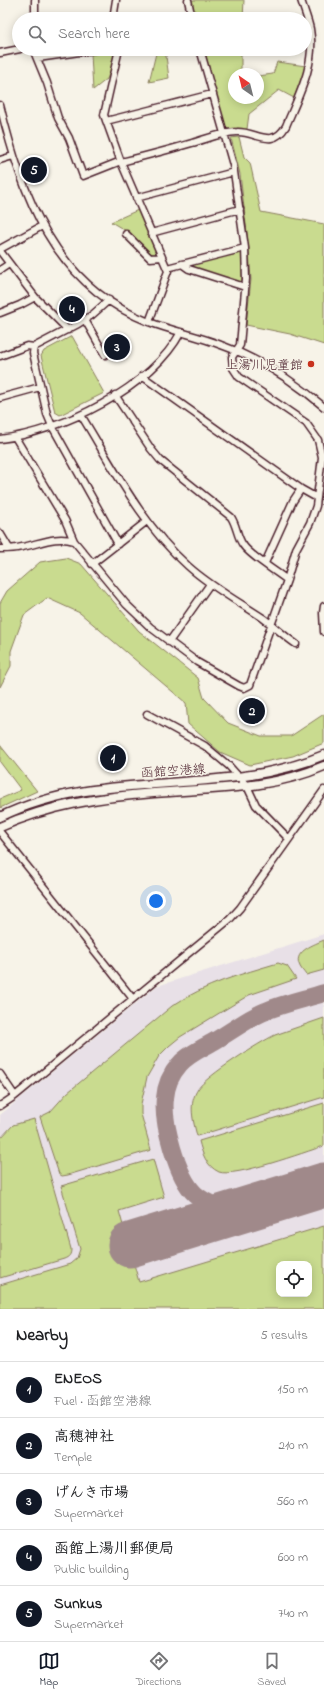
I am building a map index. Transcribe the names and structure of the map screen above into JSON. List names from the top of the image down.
{
  "streets": {
    "main road": ["函館空港線"]
  },
  "places": ["上湯川児童館"],
  "north": "top left",
  "page": {
    "search": "Search here",
    "pins": [
      "5",
      "4",
      "3",
      "2",
      "1"
    ],
    "heading": ["Nearby", "5 results"],
    "list": [
      {
        "mark": "1",
        "name": "ENEOS",
        "note": "Fuel · 函館空港線",
        "value": "150 m"
      },
      {
        "mark": "2",
        "name": "高穂神社",
        "note": "Temple",
        "value": "210 m"
      },
      {
        "mark": "3",
        "name": "げんき市場",
        "note": "Supermarket",
        "value": "560 m"
      },
      {
        "mark": "4",
        "name": "函館上湯川郵便局",
        "note": "Public building",
        "value": "600 m"
      },
      {
        "mark": "5",
        "name": "Sunkus",
        "note": "Supermarket",
        "value": "740 m"
      }
    ],
    "nav": ["Map", "Directions", "Saved"]
  }
}
